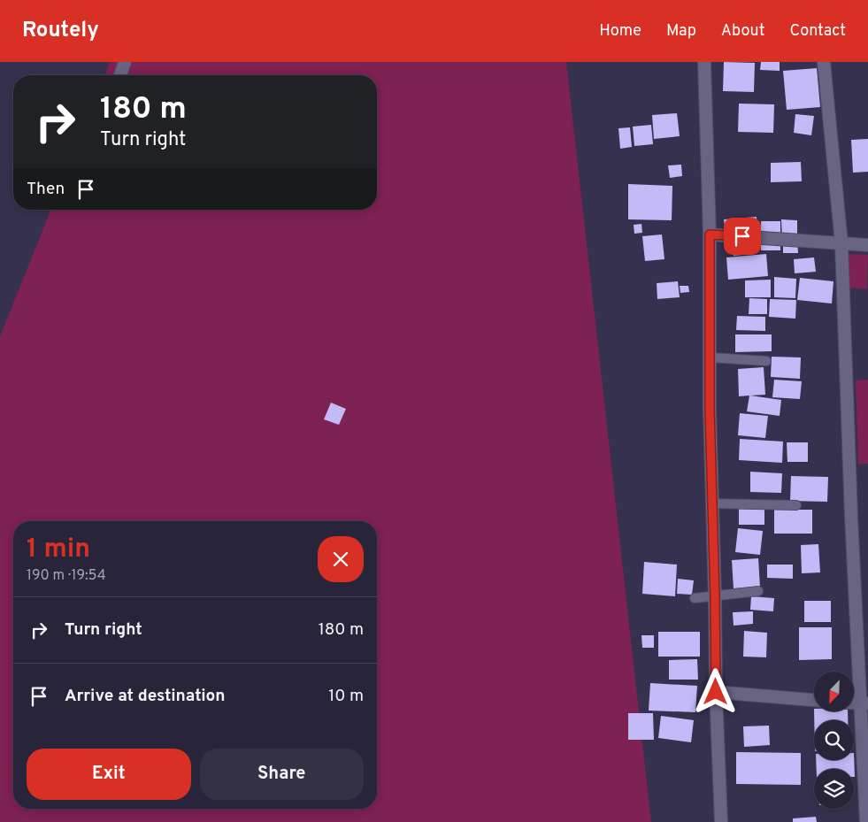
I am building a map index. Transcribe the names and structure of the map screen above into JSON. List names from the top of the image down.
{
  "north": "bottom left",
  "page": {
    "header": "Routely",
    "nav": [
      "Home",
      "Map",
      "About",
      "Contact"
    ],
    "turn": ["180 m", "Turn right"],
    "then": "Then",
    "heading": ["1 min", "190 m · 19:54"],
    "list": [
      {
        "name": "Turn right",
        "value": "180 m"
      },
      {
        "name": "Arrive at destination",
        "value": "10 m"
      }
    ],
    "buttons": ["Exit", "Share"]
  }
}
